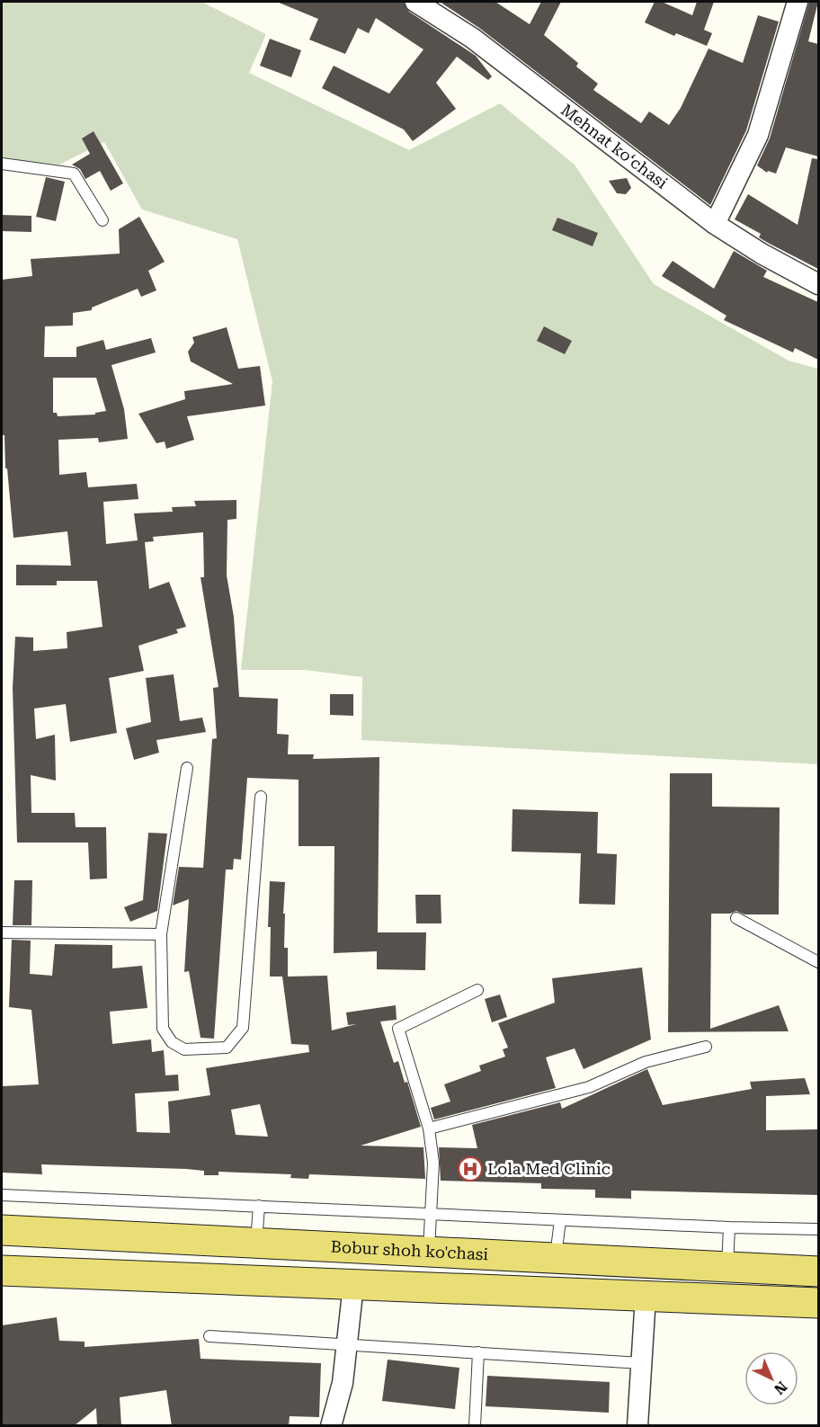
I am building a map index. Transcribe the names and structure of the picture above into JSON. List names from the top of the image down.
{
  "streets": {
    "main road": ["Bobur shoh ko'chasi"],
    "street": ["Mehnat koʻchasi"]
  },
  "places": {
    "hospital": ["Lola Med Clinic"]
  },
  "north": "bottom right"
}
